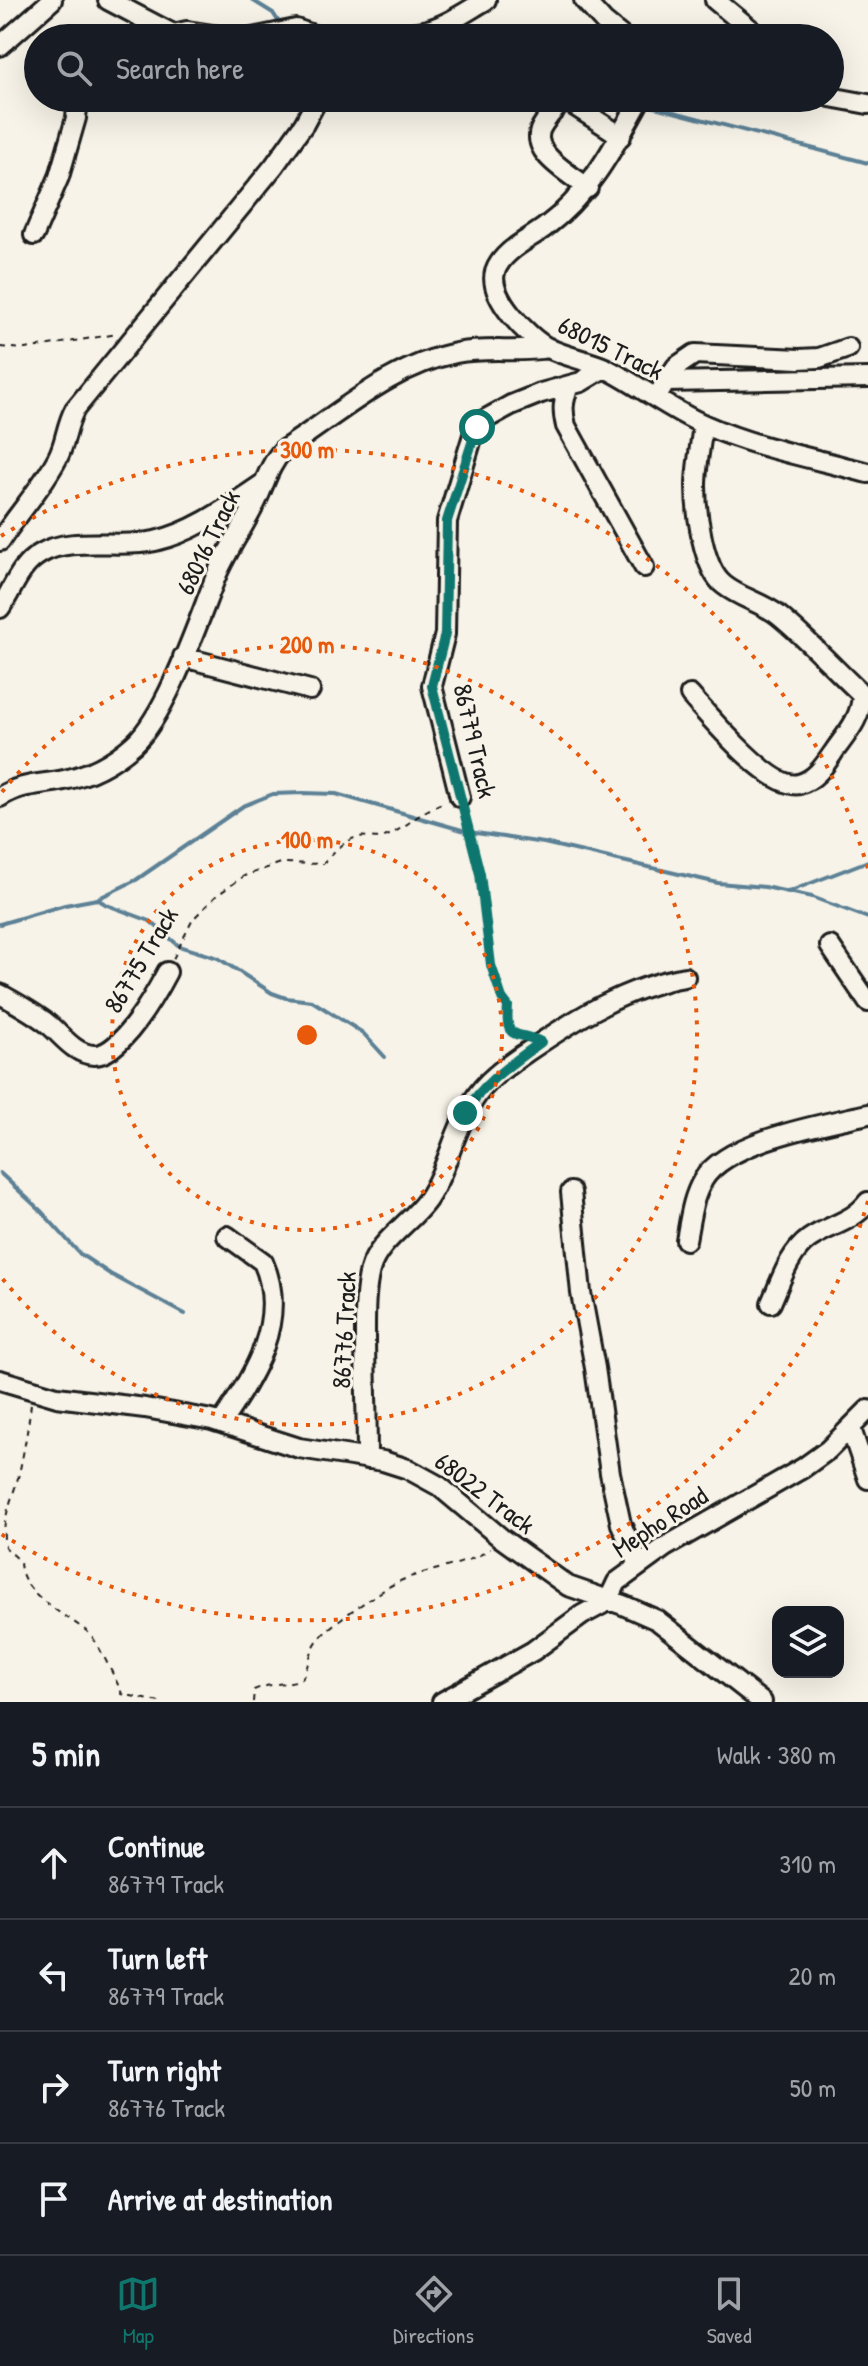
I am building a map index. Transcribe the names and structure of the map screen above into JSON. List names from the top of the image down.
{
  "streets": {
    "street": [
      "68015 Track",
      "68016 Track",
      "86779 Track",
      "86775 Track",
      "86776 Track",
      "68022 Track",
      "Mepho Road"
    ]
  },
  "crossings": [
    ["68015 Track", "68016 Track"],
    ["68015 Track", "86779 Track"],
    ["86779 Track", "86775 Track"],
    ["86779 Track", "86776 Track"],
    ["86776 Track", "68022 Track"],
    ["68022 Track", "Mepho Road"]
  ],
  "page": {
    "search": "Search here",
    "heading": ["5 min", "Walk · 380 m"],
    "list": [
      ["Continue", "86779 Track", "310 m"],
      ["Turn left", "86779 Track", "20 m"],
      ["Turn right", "86776 Track", "50 m"],
      "Arrive at destination"
    ],
    "nav": ["Map", "Directions", "Saved"]
  },
  "rings": ["300 m", "200 m", "100 m"]
}
